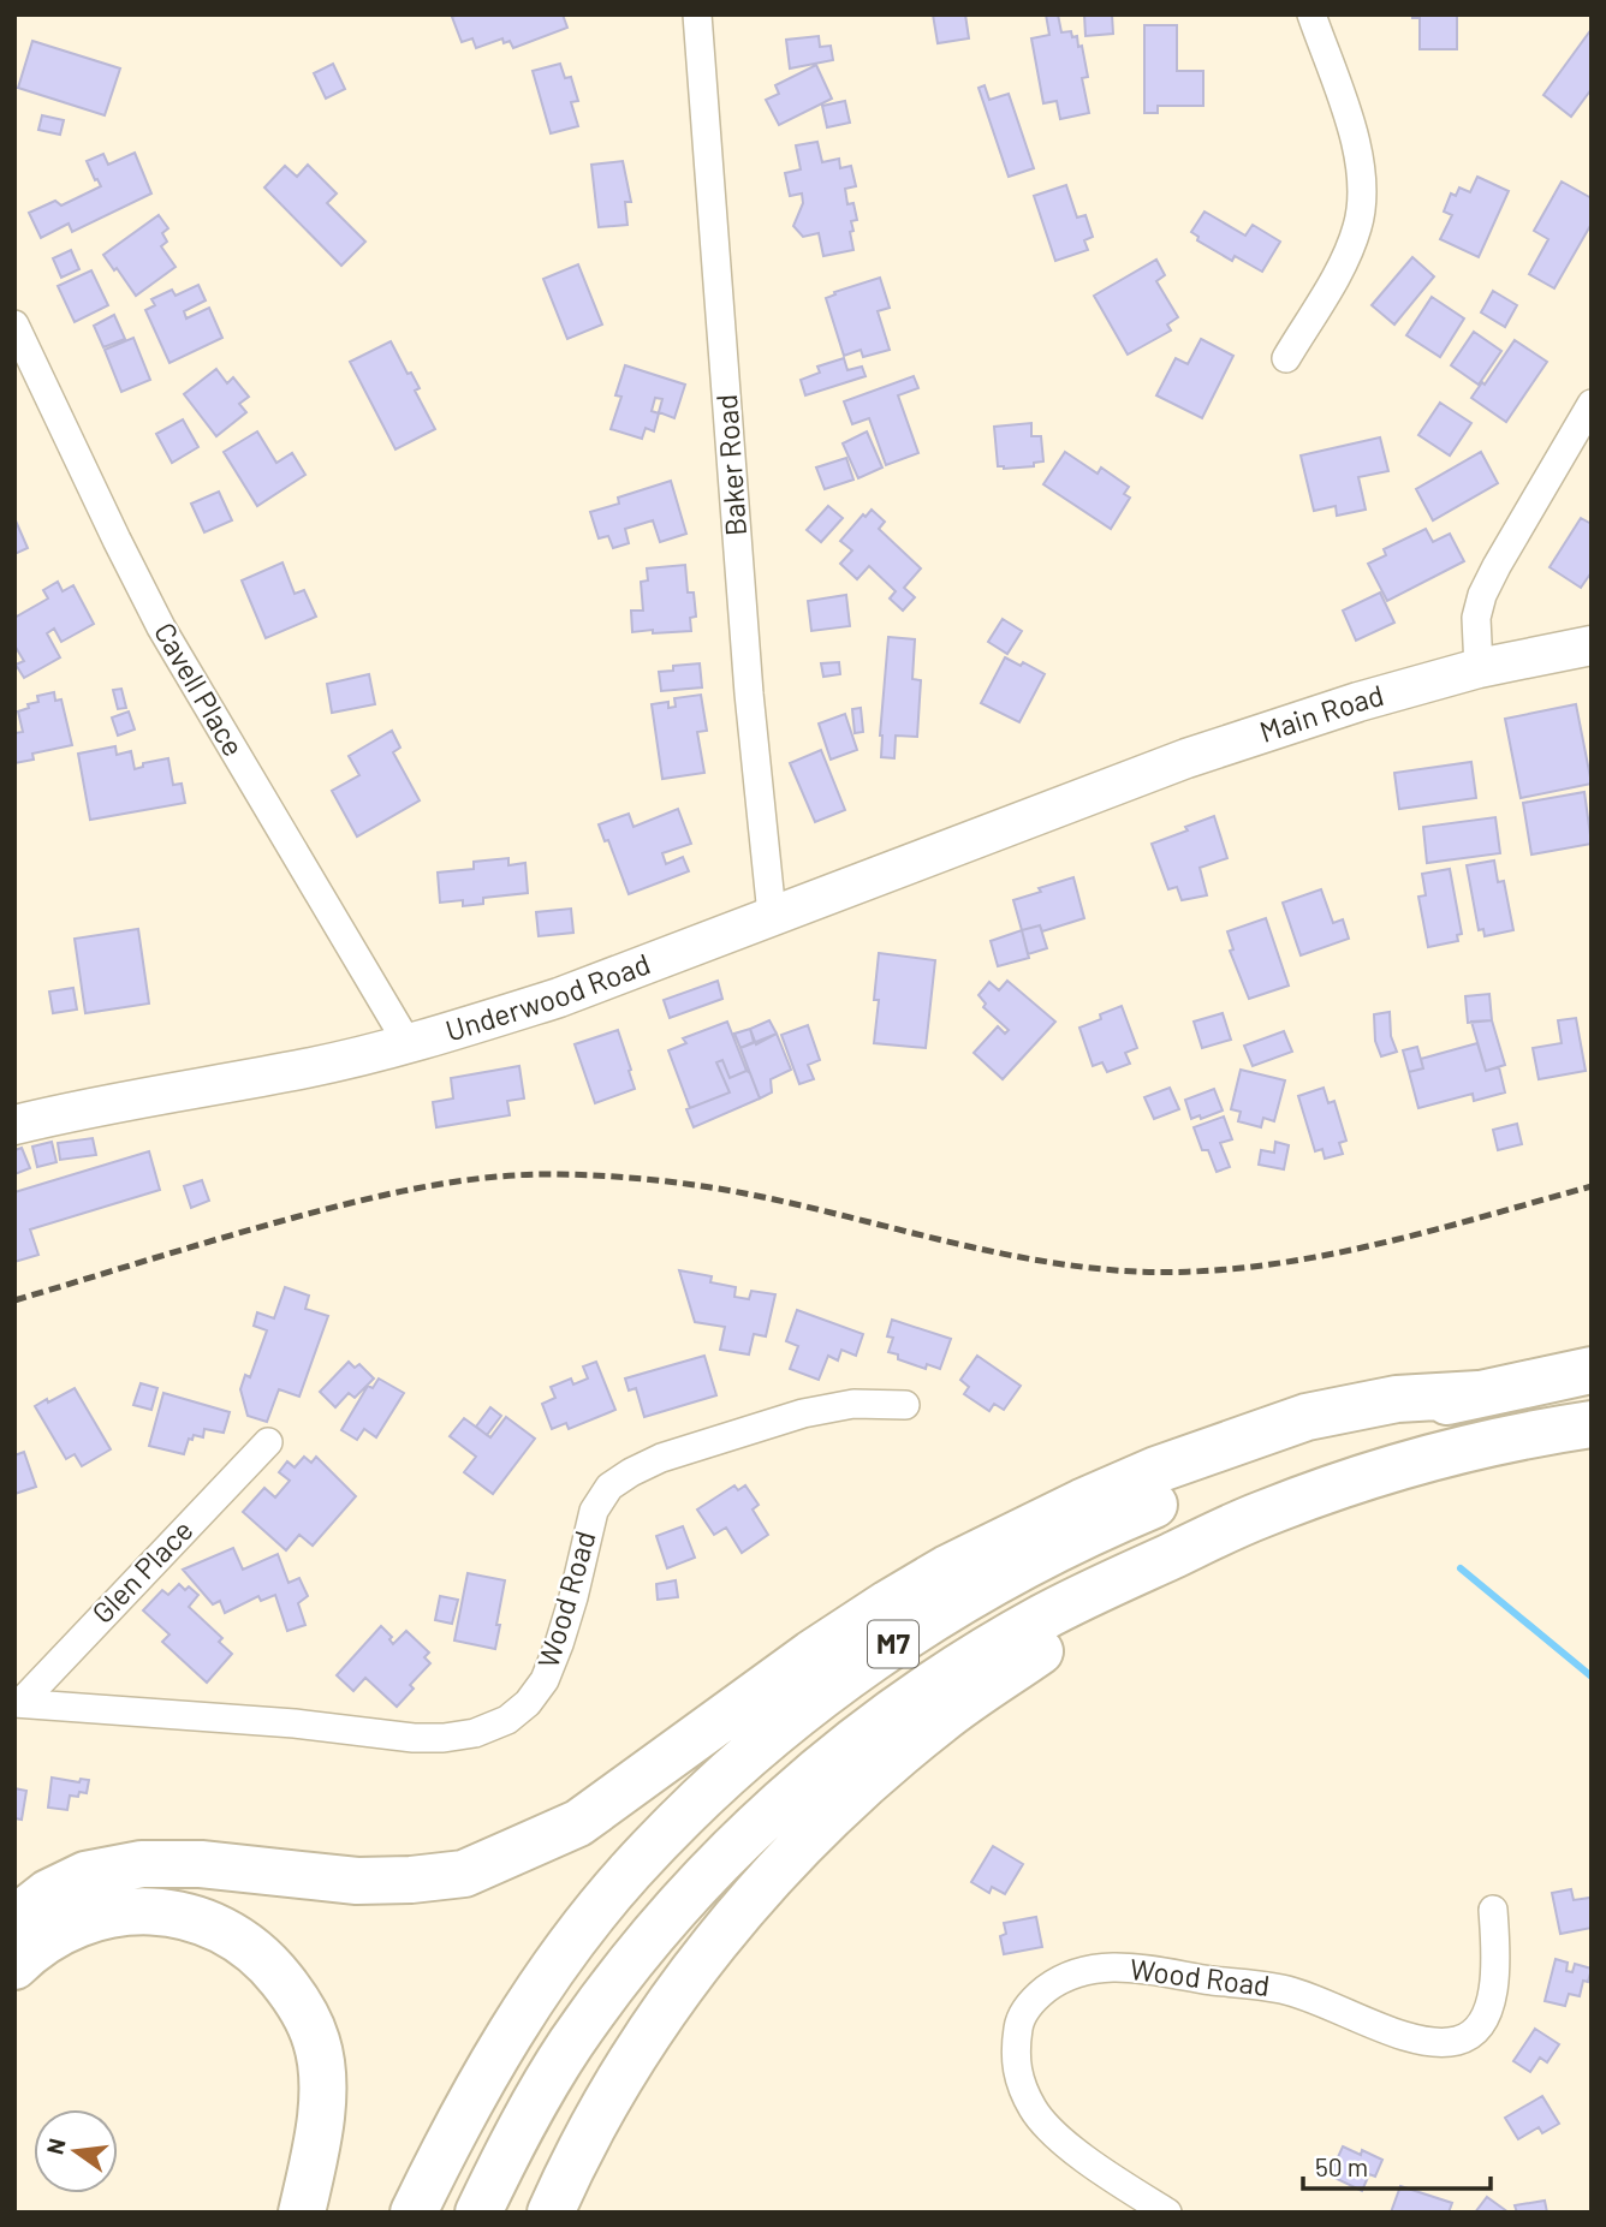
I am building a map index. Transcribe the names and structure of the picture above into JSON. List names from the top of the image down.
{
  "streets": {
    "highway": ["M7"],
    "main road": ["Main Road", "Underwood Road"],
    "street": [
      "Baker Road",
      "Cavell Place",
      "Glen Place",
      "Wood Road"
    ]
  },
  "crossings": [
    ["Baker Road", "Underwood Road"],
    ["Cavell Place", "Underwood Road"],
    ["Main Road", "Underwood Road"],
    ["Glen Place", "Wood Road"]
  ],
  "scale_bar": "50 m",
  "north": "left"
}
